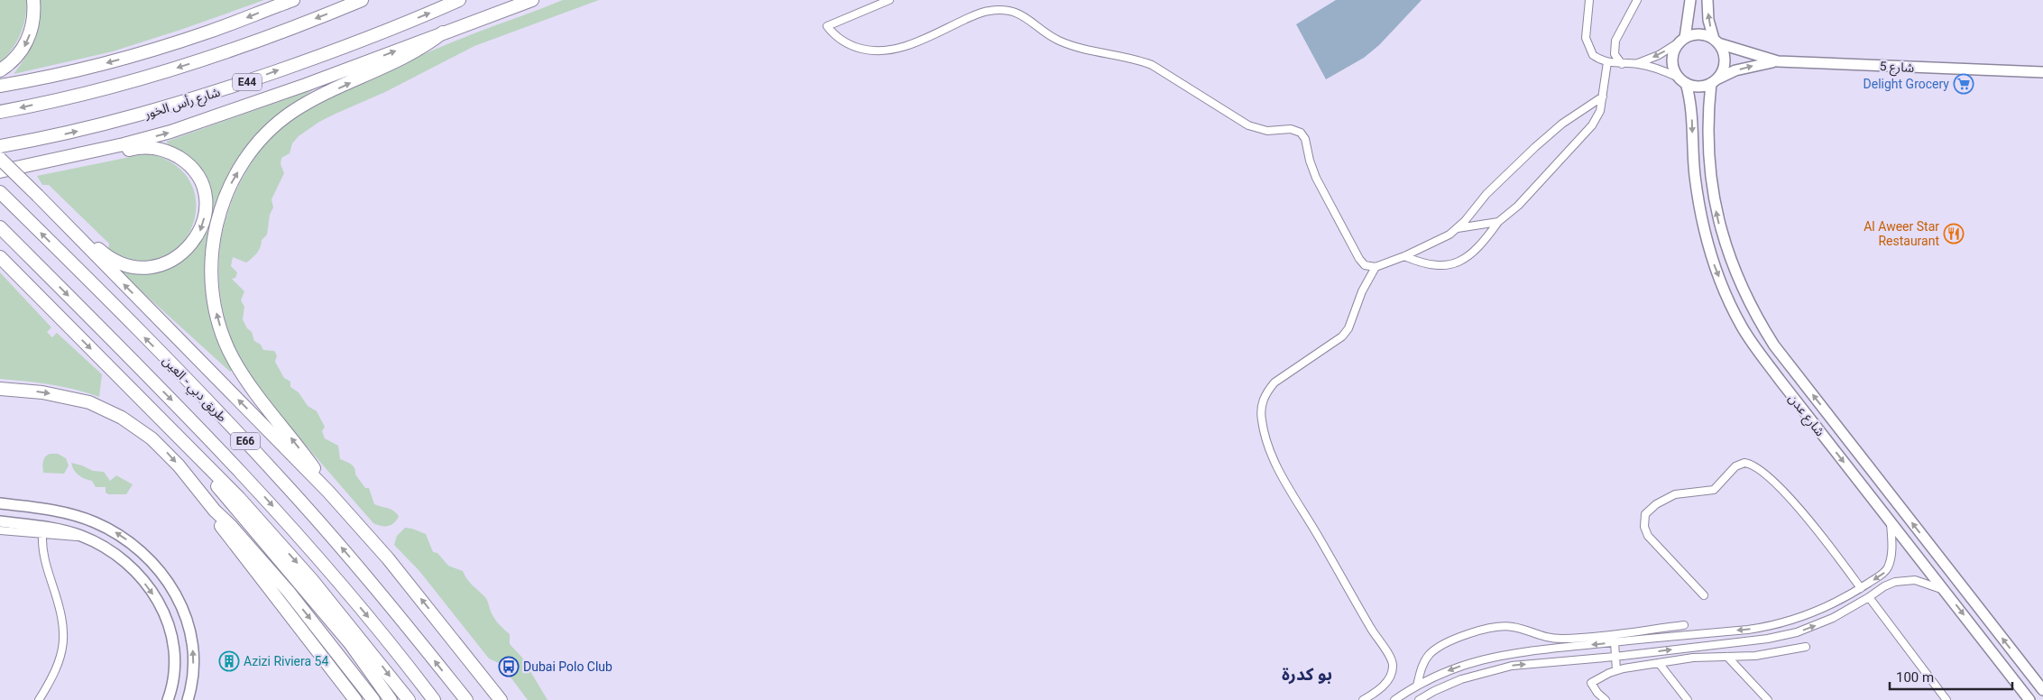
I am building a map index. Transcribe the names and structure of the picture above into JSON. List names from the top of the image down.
{
  "streets": {
    "highway": [
      "E44",
      "شارع رأس الخور",
      "طريق دبي - العين",
      "E66"
    ],
    "street": ["شارع 5", "شارع عدن"]
  },
  "crossings": [
    ["شارع 5", "شارع عدن"]
  ],
  "districts": ["بو كدرة"],
  "places": {
    "supermarket": ["Delight Grocery"],
    "restaurant": ["Al Aweer Star Restaurant"],
    "building": ["Azizi Riviera 54"],
    "bus stop": ["Dubai Polo Club"]
  },
  "scale_bar": "100 m"
}
